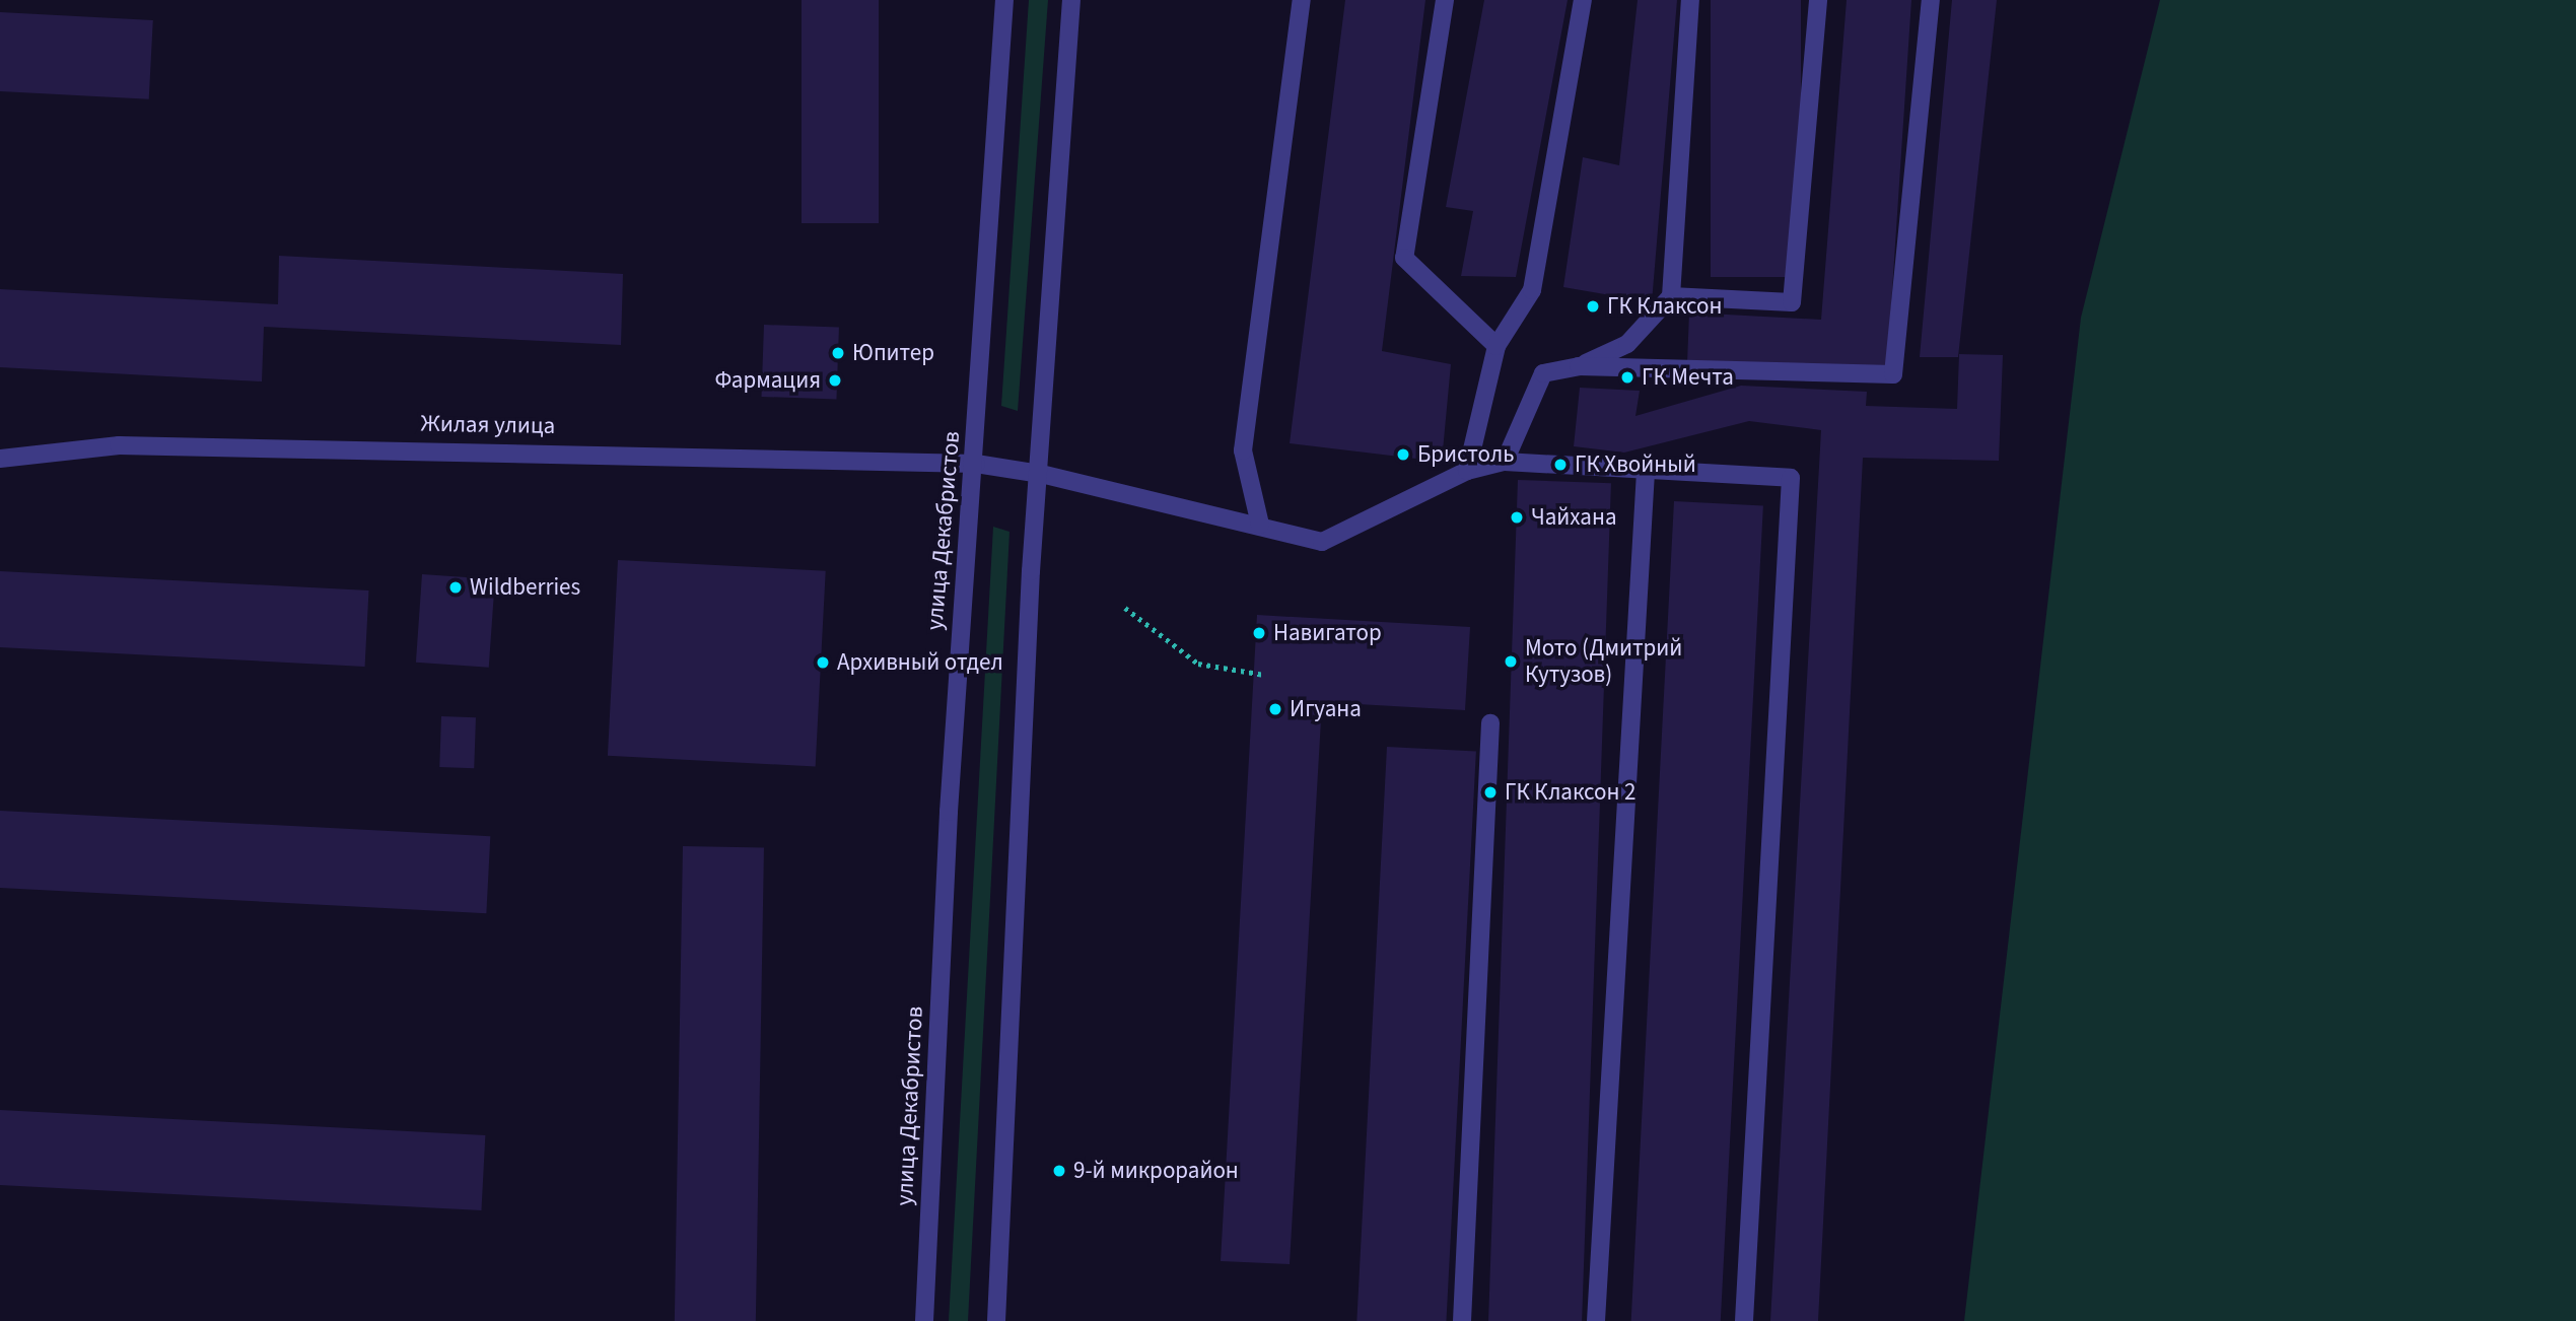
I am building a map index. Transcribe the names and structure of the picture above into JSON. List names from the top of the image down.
{
  "streets": {
    "street": ["Жилая улица", "улица Декабристов"]
  },
  "crossings": [
    ["Жилая улица", "улица Декабристов"]
  ],
  "places": [
    "ГК Клаксон",
    "Юпитер",
    "ГК Мечта",
    "Фармация",
    "Бристоль",
    "ГК Хвойный",
    "Чайхана",
    "Wildberries",
    "Навигатор",
    "Мото (Дмитрий Кутузов)",
    "Архивный отдел",
    "Игуана",
    "ГК Клаксон 2",
    "9-й микрорайон"
  ]
}
